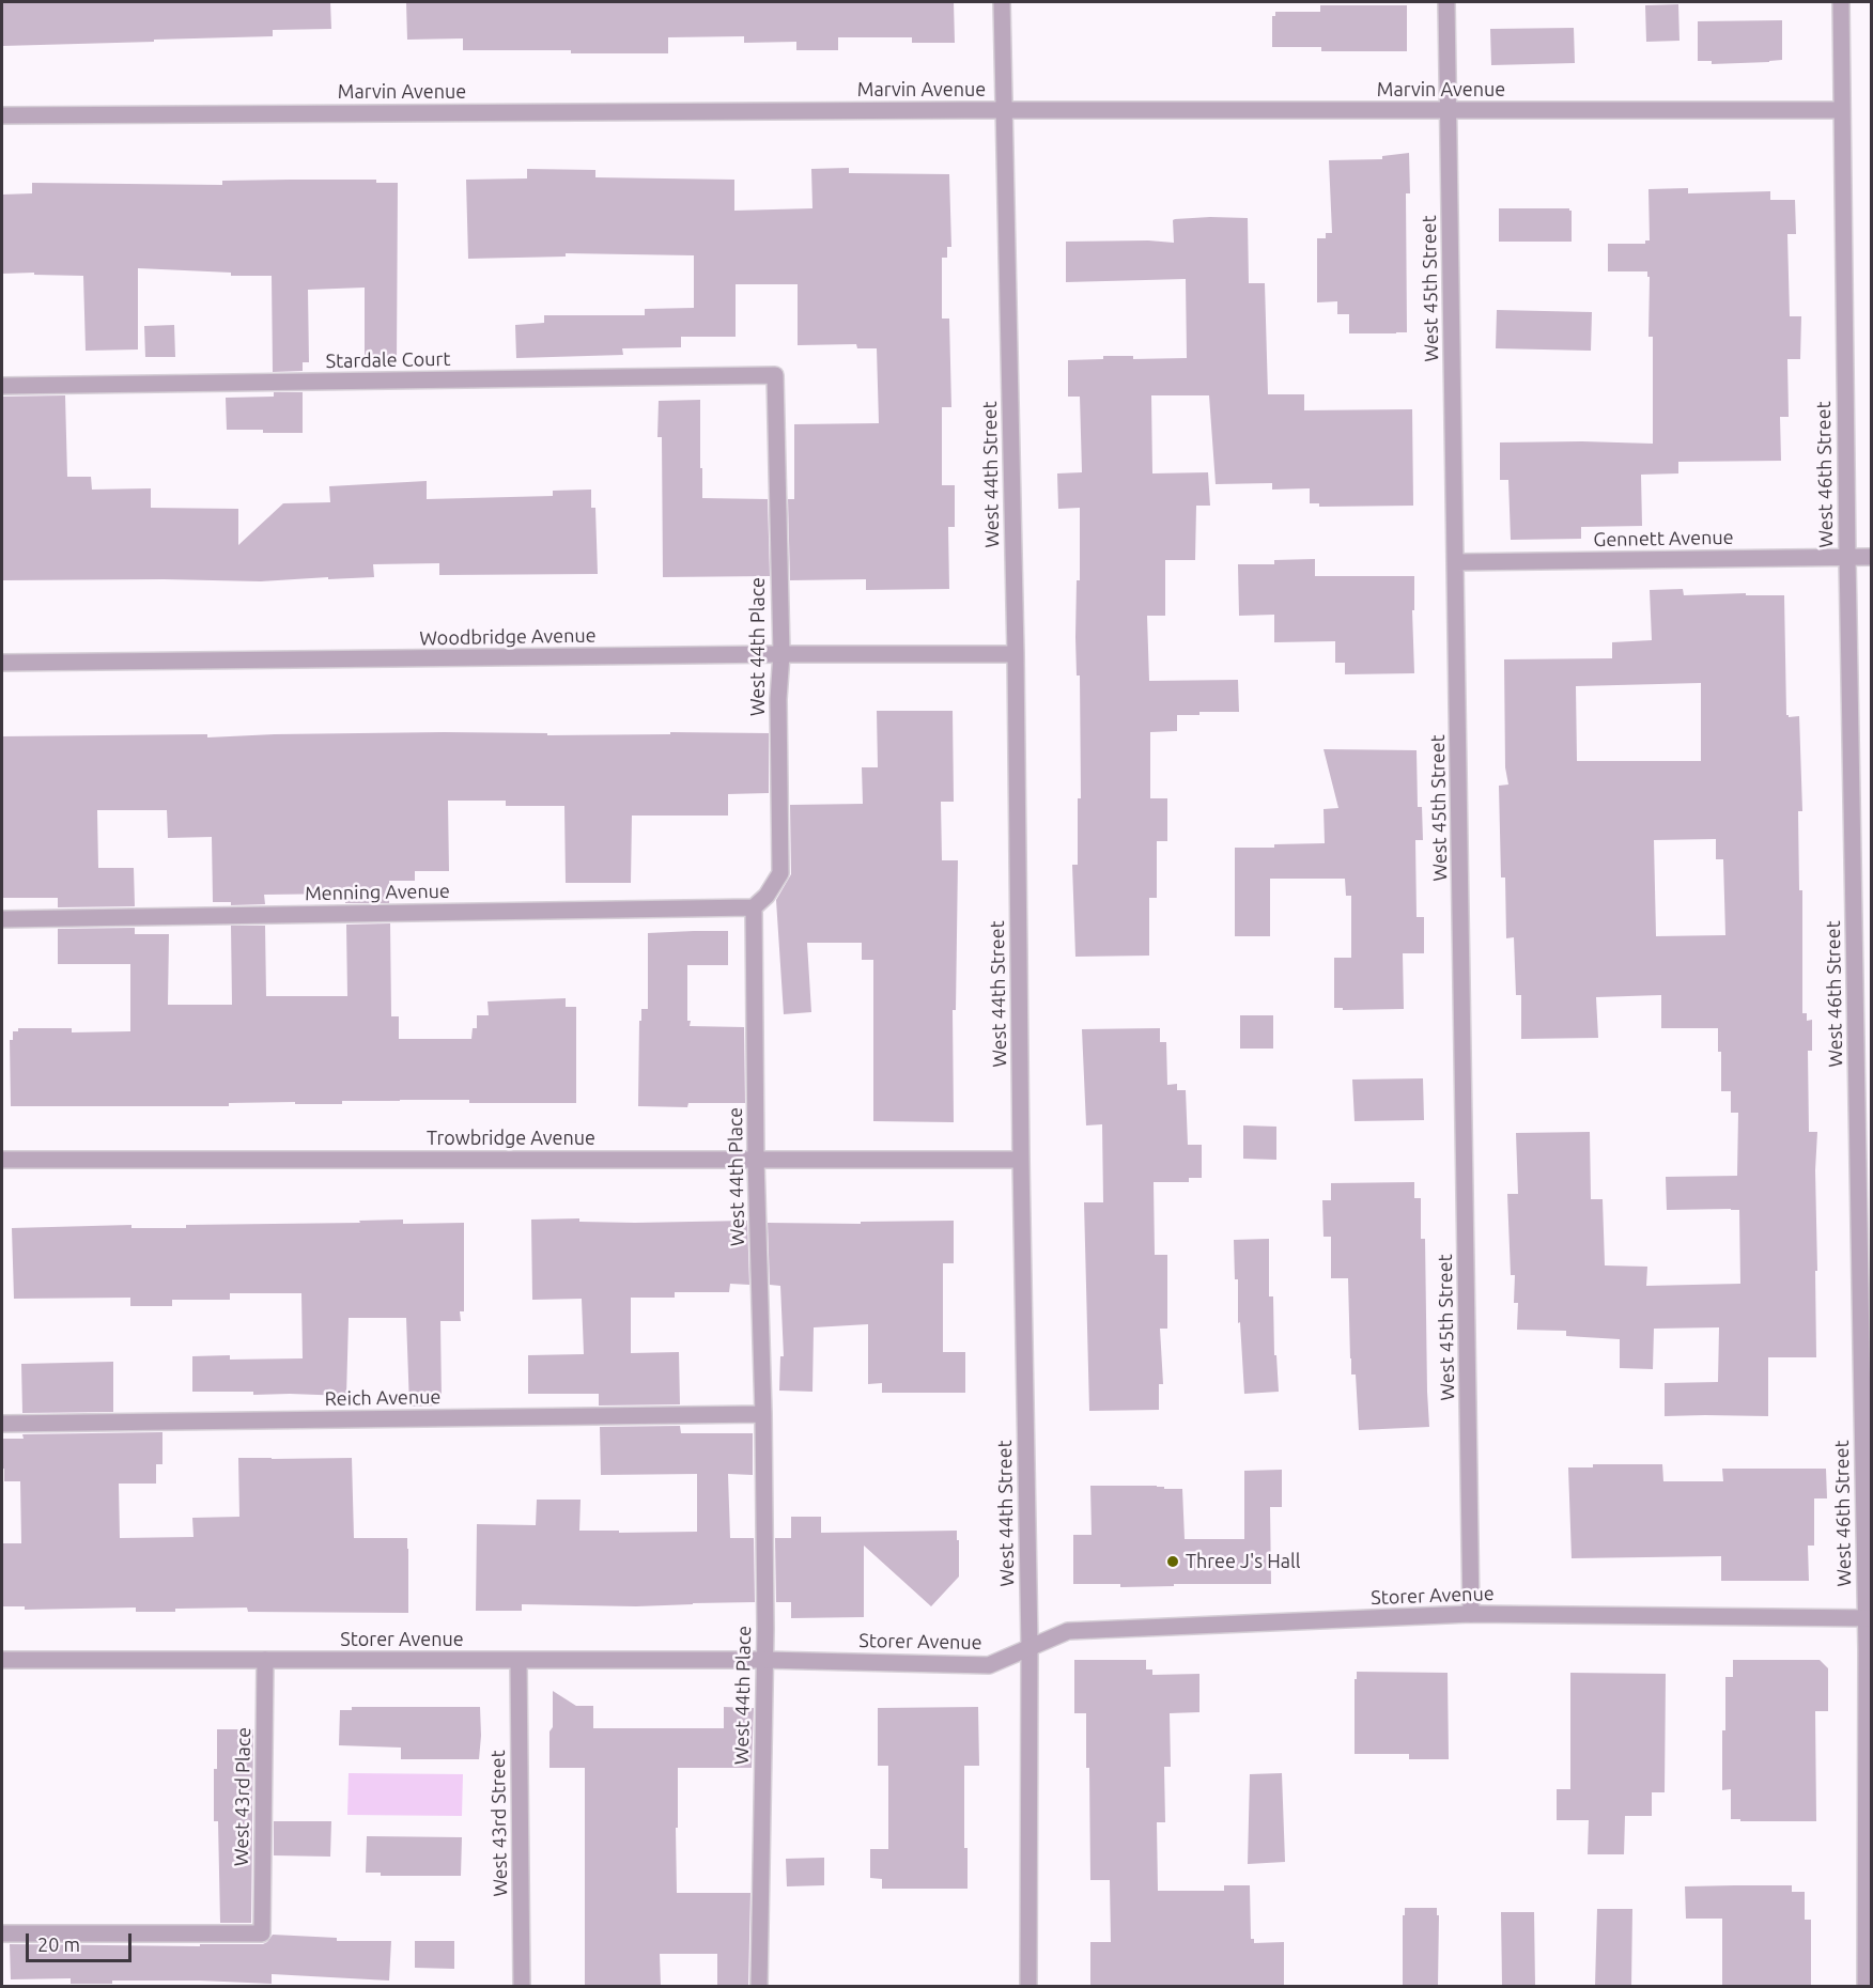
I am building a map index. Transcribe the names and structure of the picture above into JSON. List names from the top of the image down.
{
  "streets": {
    "street": [
      "Marvin Avenue",
      "West 45th Street",
      "Stardale Court",
      "West 44th Street",
      "West 46th Street",
      "Gennett Avenue",
      "Woodbridge Avenue",
      "West 44th Place",
      "Menning Avenue",
      "Trowbridge Avenue",
      "Reich Avenue",
      "Storer Avenue",
      "West 43rd Place",
      "West 43rd Street"
    ]
  },
  "crossings": [
    ["Marvin Avenue", "West 45th Street"],
    ["Marvin Avenue", "West 44th Street"],
    ["Marvin Avenue", "West 46th Street"],
    ["West 45th Street", "Gennett Avenue"],
    ["West 45th Street", "Storer Avenue"],
    ["Stardale Court", "West 44th Place"],
    ["West 44th Street", "Woodbridge Avenue"],
    ["West 44th Street", "Trowbridge Avenue"],
    ["West 44th Street", "Storer Avenue"],
    ["West 46th Street", "Gennett Avenue"],
    ["West 46th Street", "Storer Avenue"],
    ["Woodbridge Avenue", "West 44th Place"],
    ["West 44th Place", "Menning Avenue"],
    ["West 44th Place", "Trowbridge Avenue"],
    ["West 44th Place", "Reich Avenue"],
    ["West 44th Place", "Storer Avenue"],
    ["Storer Avenue", "West 43rd Place"],
    ["Storer Avenue", "West 43rd Street"]
  ],
  "places": ["Three J's Hall"],
  "scale_bar": "20 m"
}
